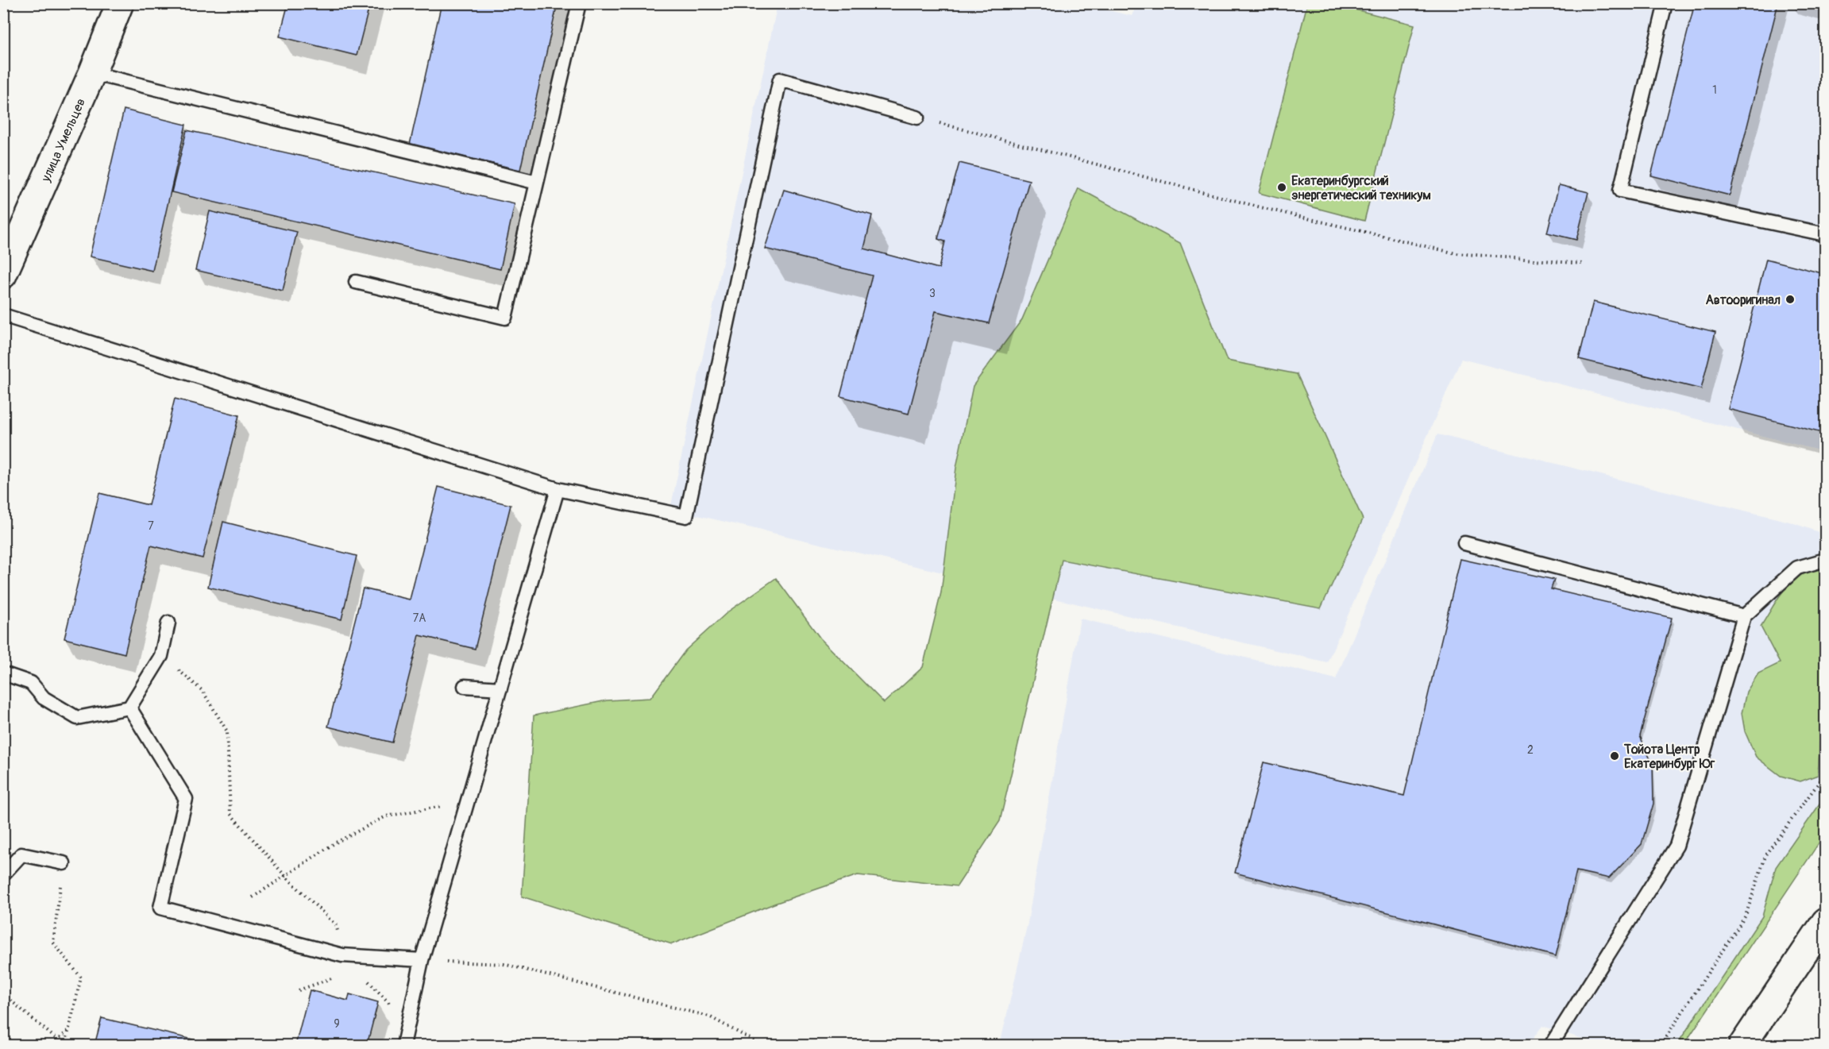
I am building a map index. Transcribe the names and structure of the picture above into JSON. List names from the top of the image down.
{
  "streets": {
    "street": ["улица Умельцев"]
  },
  "places": ["Екатеринбургский энергетический техникум", "Автооригинал", "Тойота Центр Екатеринбург Юг"],
  "house_numbers": [
    "1",
    "3",
    "7",
    "7А",
    "2",
    "9"
  ]
}
